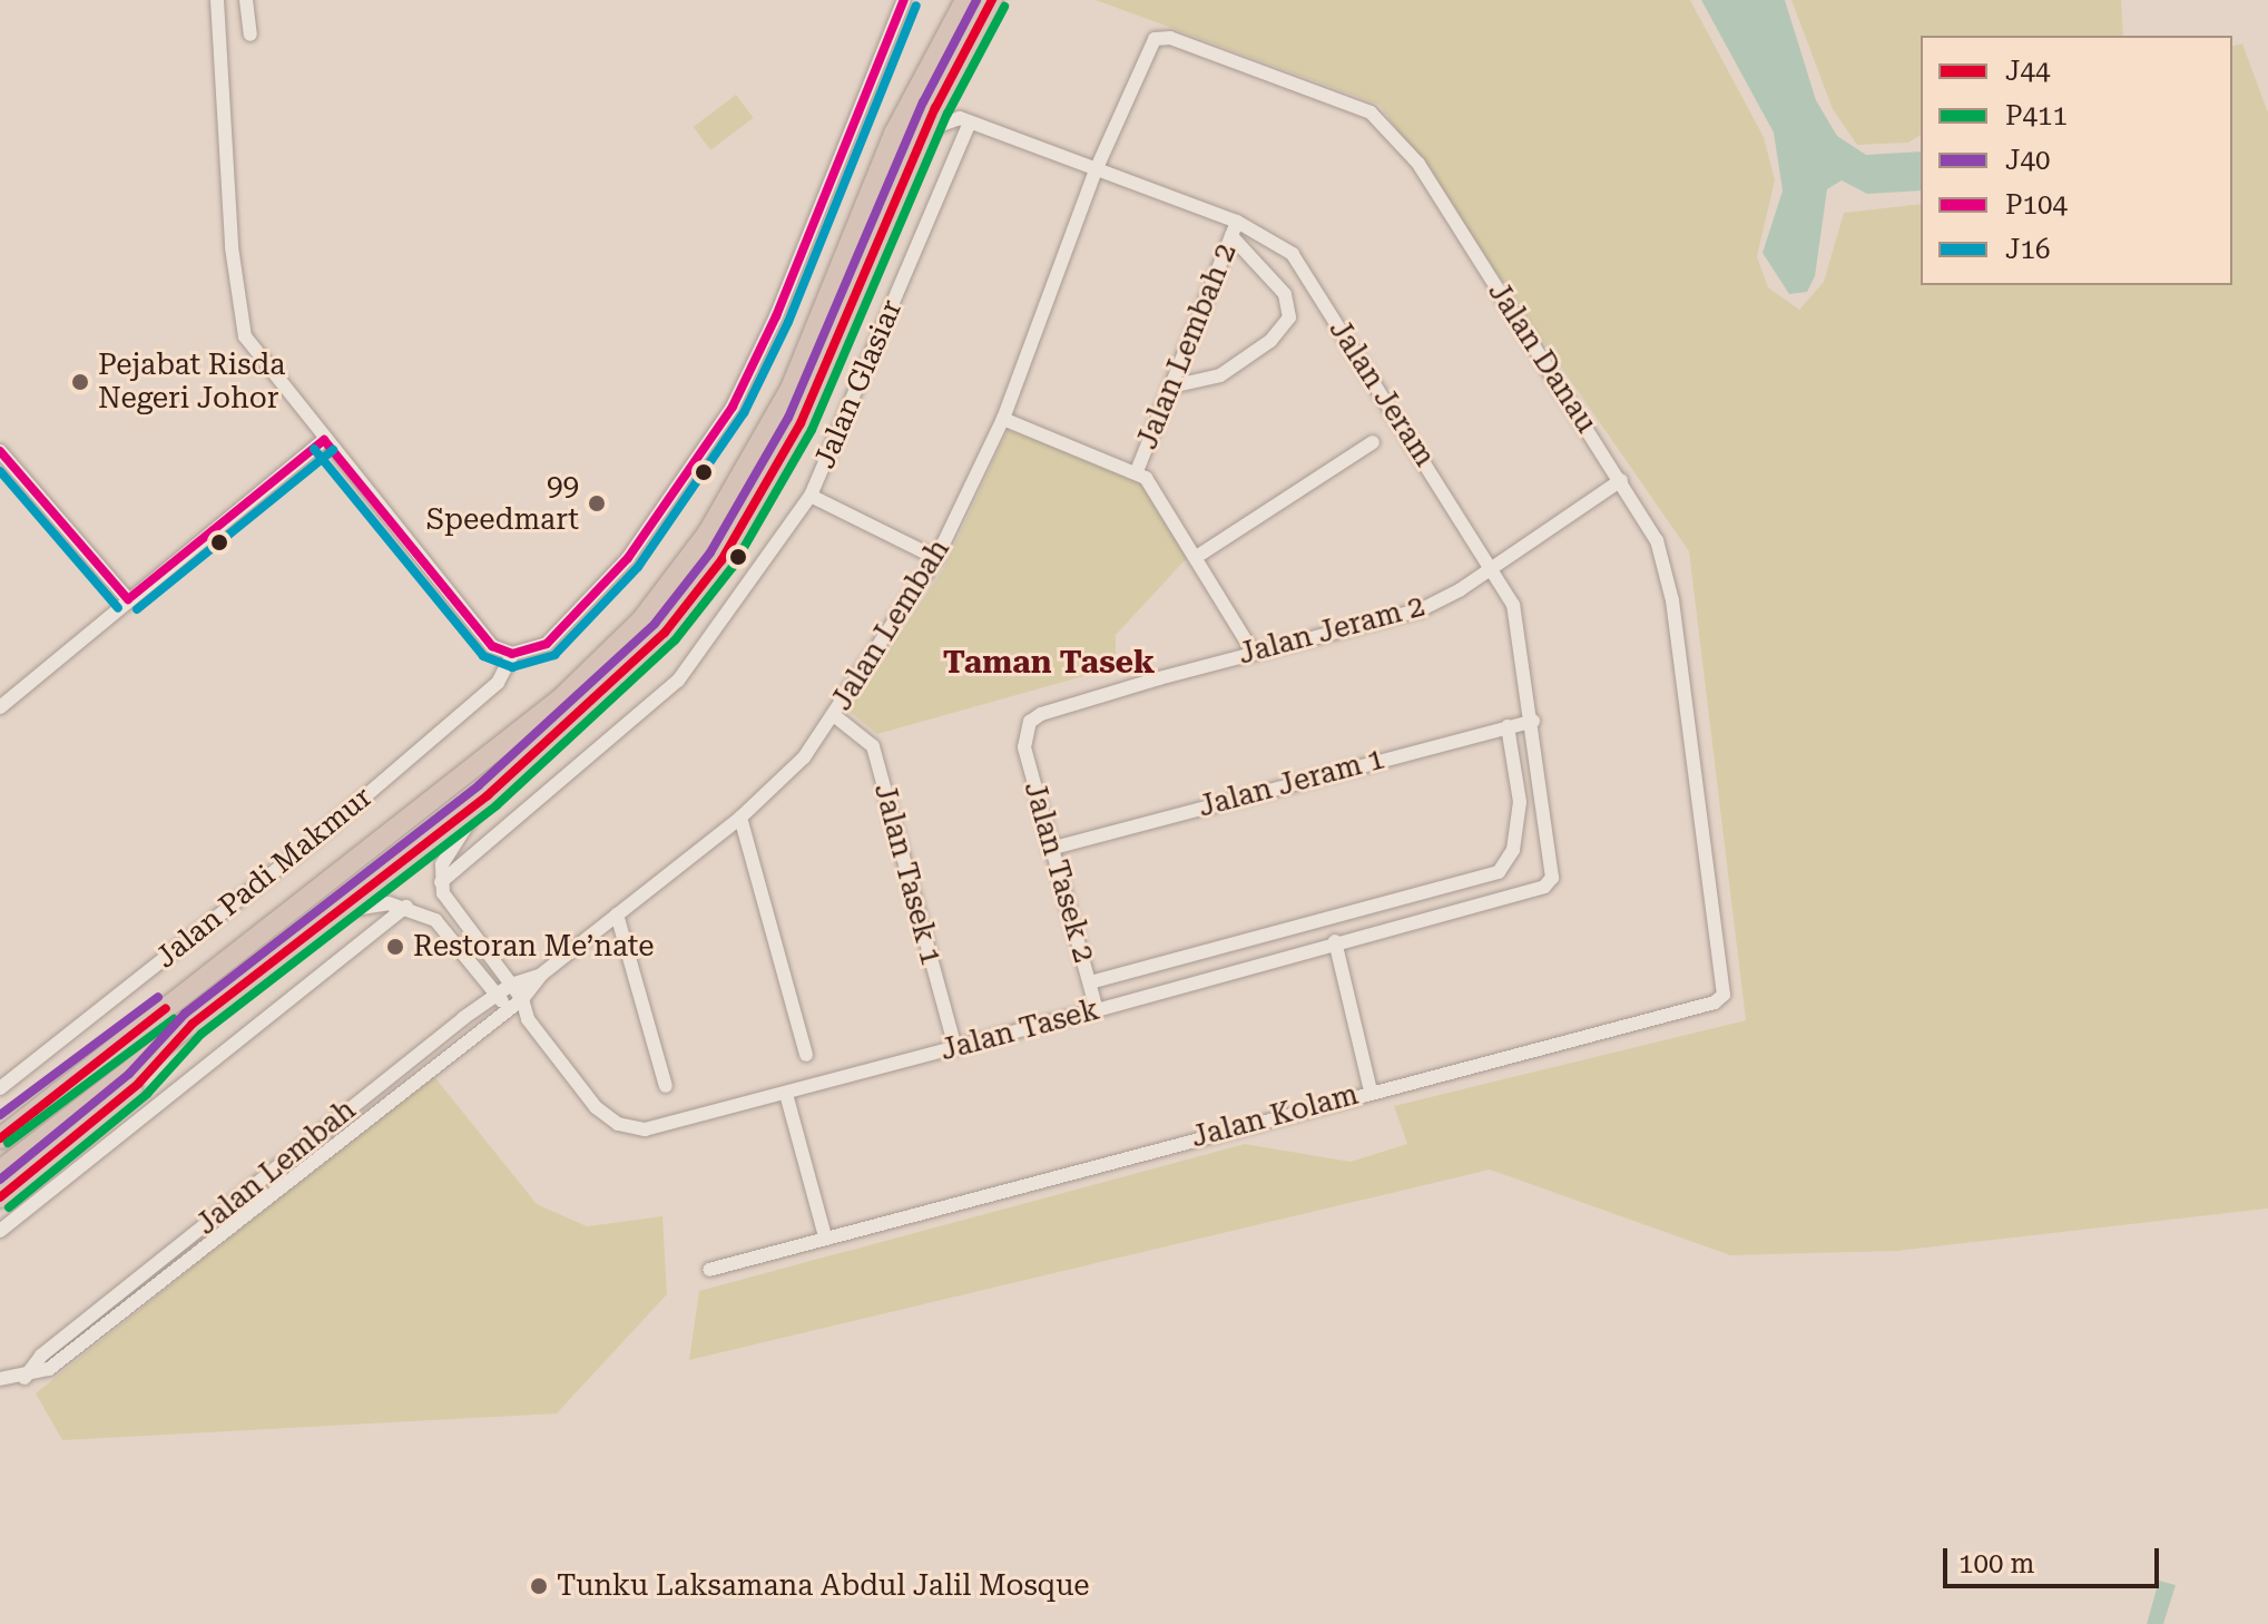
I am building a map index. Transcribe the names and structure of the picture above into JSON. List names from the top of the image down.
{
  "streets": {
    "street": [
      "Jalan Lembah 2",
      "Jalan Danau",
      "Jalan Glasiar",
      "Jalan Jeram",
      "Jalan Lembah",
      "Jalan Jeram 2",
      "Jalan Jeram 1",
      "Jalan Tasek 2",
      "Jalan Tasek 1",
      "Jalan Padi Makmur",
      "Jalan Tasek",
      "Jalan Kolam"
    ]
  },
  "crossings": [
    ["Jalan Lembah 2", "Jalan Jeram"],
    ["Jalan Danau", "Jalan Jeram"],
    ["Jalan Danau", "Jalan Lembah"],
    ["Jalan Danau", "Jalan Jeram 2"],
    ["Jalan Danau", "Jalan Kolam"],
    ["Jalan Glasiar", "Jalan Jeram"],
    ["Jalan Glasiar", "Jalan Tasek"],
    ["Jalan Jeram", "Jalan Lembah"],
    ["Jalan Jeram", "Jalan Jeram 2"],
    ["Jalan Jeram", "Jalan Jeram 1"],
    ["Jalan Jeram", "Jalan Tasek"],
    ["Jalan Lembah", "Jalan Tasek 1"],
    ["Jalan Lembah", "Jalan Tasek"],
    ["Jalan Jeram 2", "Jalan Tasek 2"],
    ["Jalan Jeram 1", "Jalan Tasek 2"],
    ["Jalan Jeram 1", "Jalan Tasek"],
    ["Jalan Tasek 2", "Jalan Tasek"],
    ["Jalan Tasek 1", "Jalan Tasek"]
  ],
  "districts": ["Taman Tasek"],
  "places": [
    "Pejabat Risda Negeri Johor",
    "99 Speedmart",
    "Restoran Me’nate",
    "Tunku Laksamana Abdul Jalil Mosque"
  ],
  "lines": [
    "transit line J44",
    "transit line J40",
    "transit line P104",
    "transit line J16",
    "transit line P411"
  ],
  "legend": [
    "J44",
    "P411",
    "J40",
    "P104",
    "J16"
  ],
  "scale_bar": "100 m"
}
